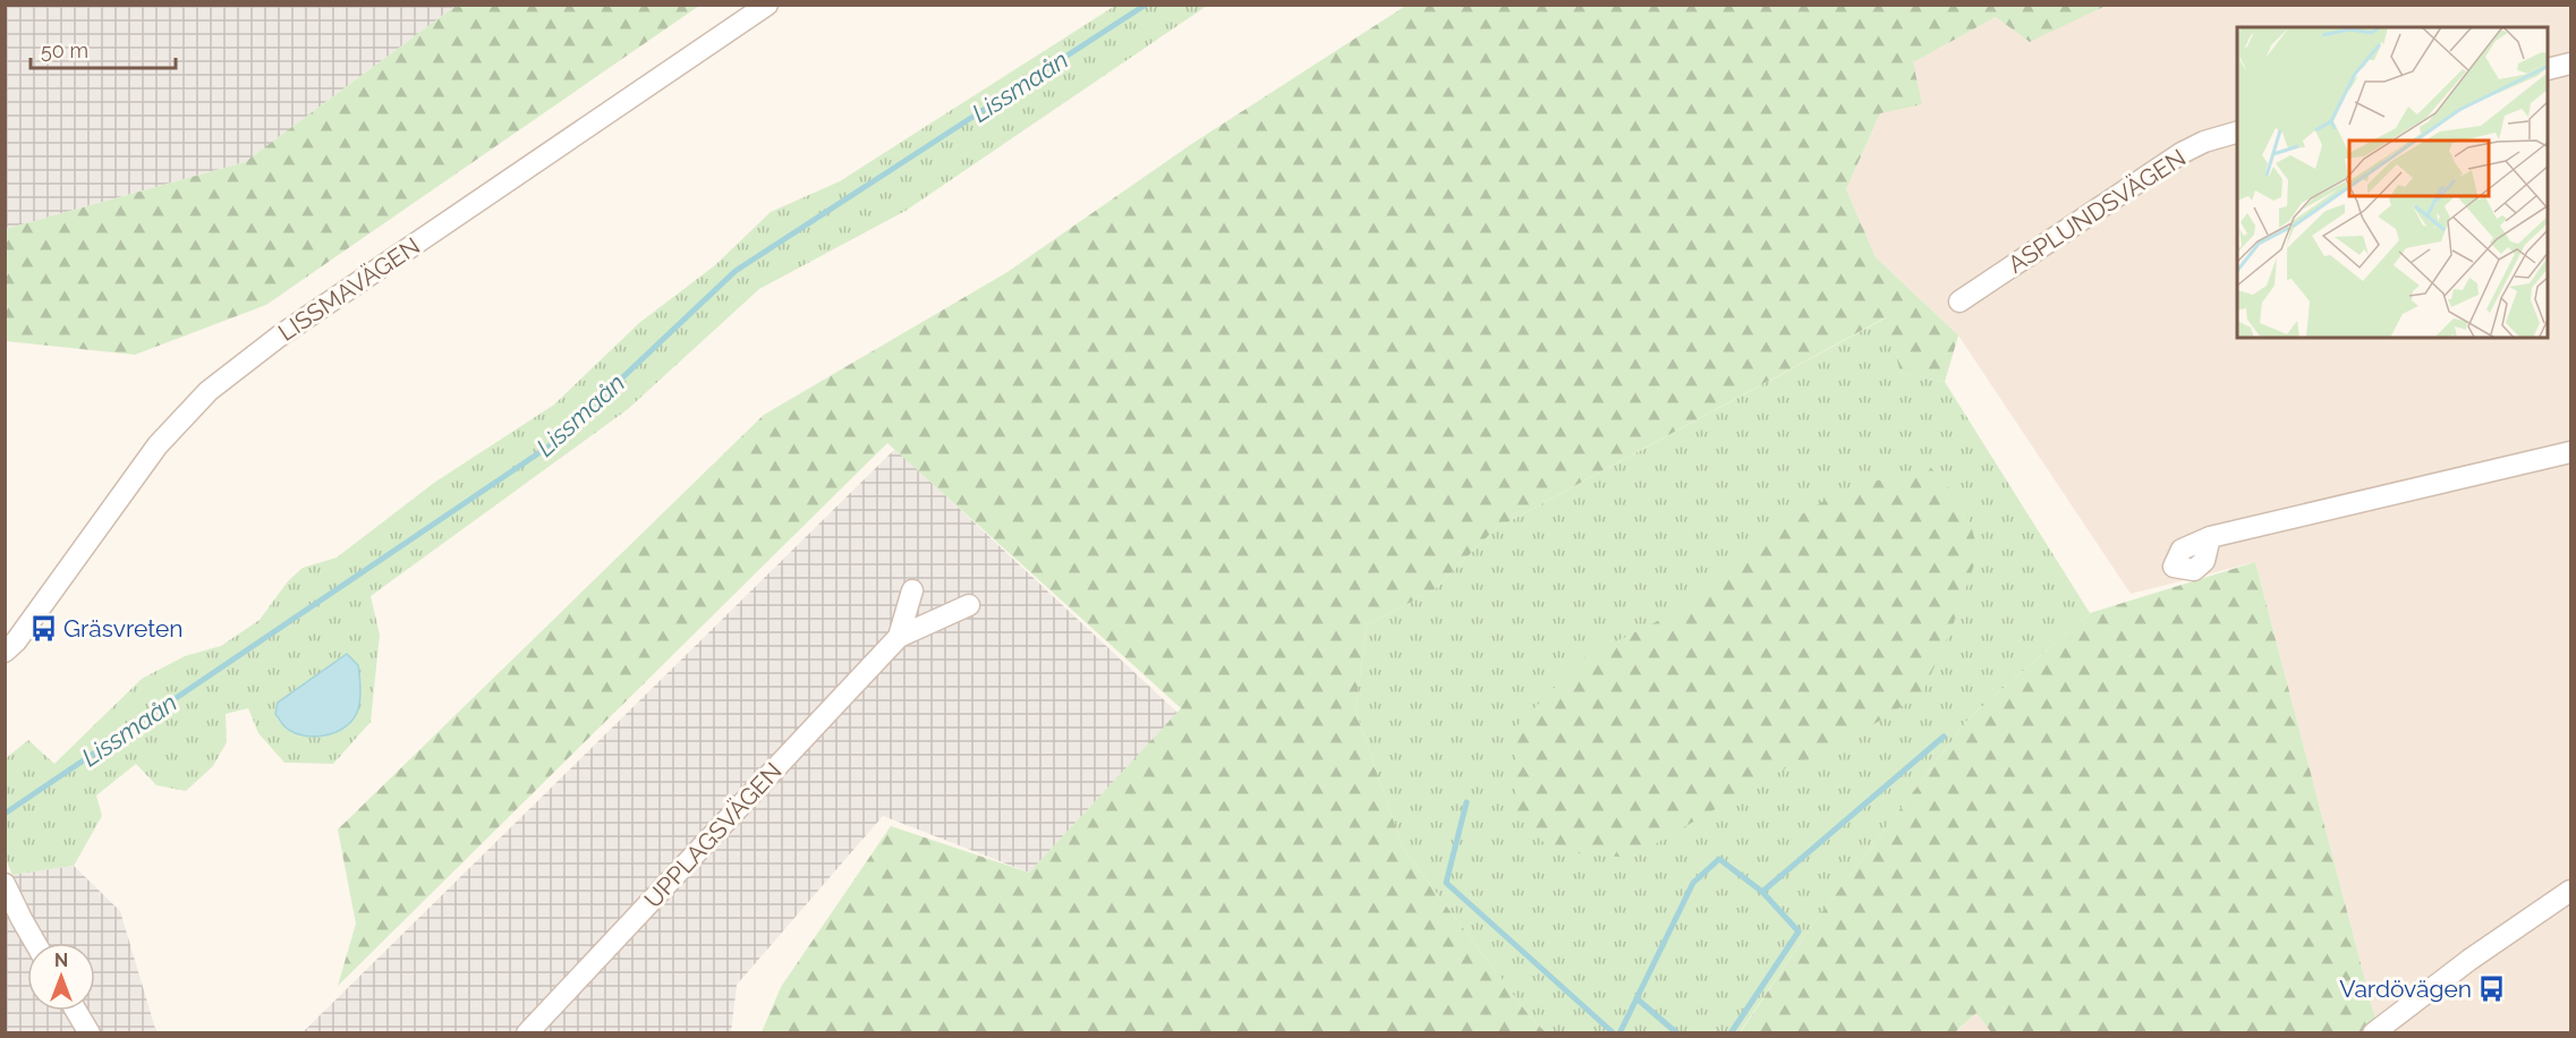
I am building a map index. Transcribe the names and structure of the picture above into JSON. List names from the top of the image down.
{
  "streets": {
    "street": ["ASPLUNDSVÄGEN", "LISSMAVÄGEN", "UPPLAGSVÄGEN"]
  },
  "water": ["Lissmaån"],
  "places": {
    "bus stop": ["Gräsvreten", "Vardövägen"]
  },
  "scale_bar": "50 m",
  "north": "top"
}
